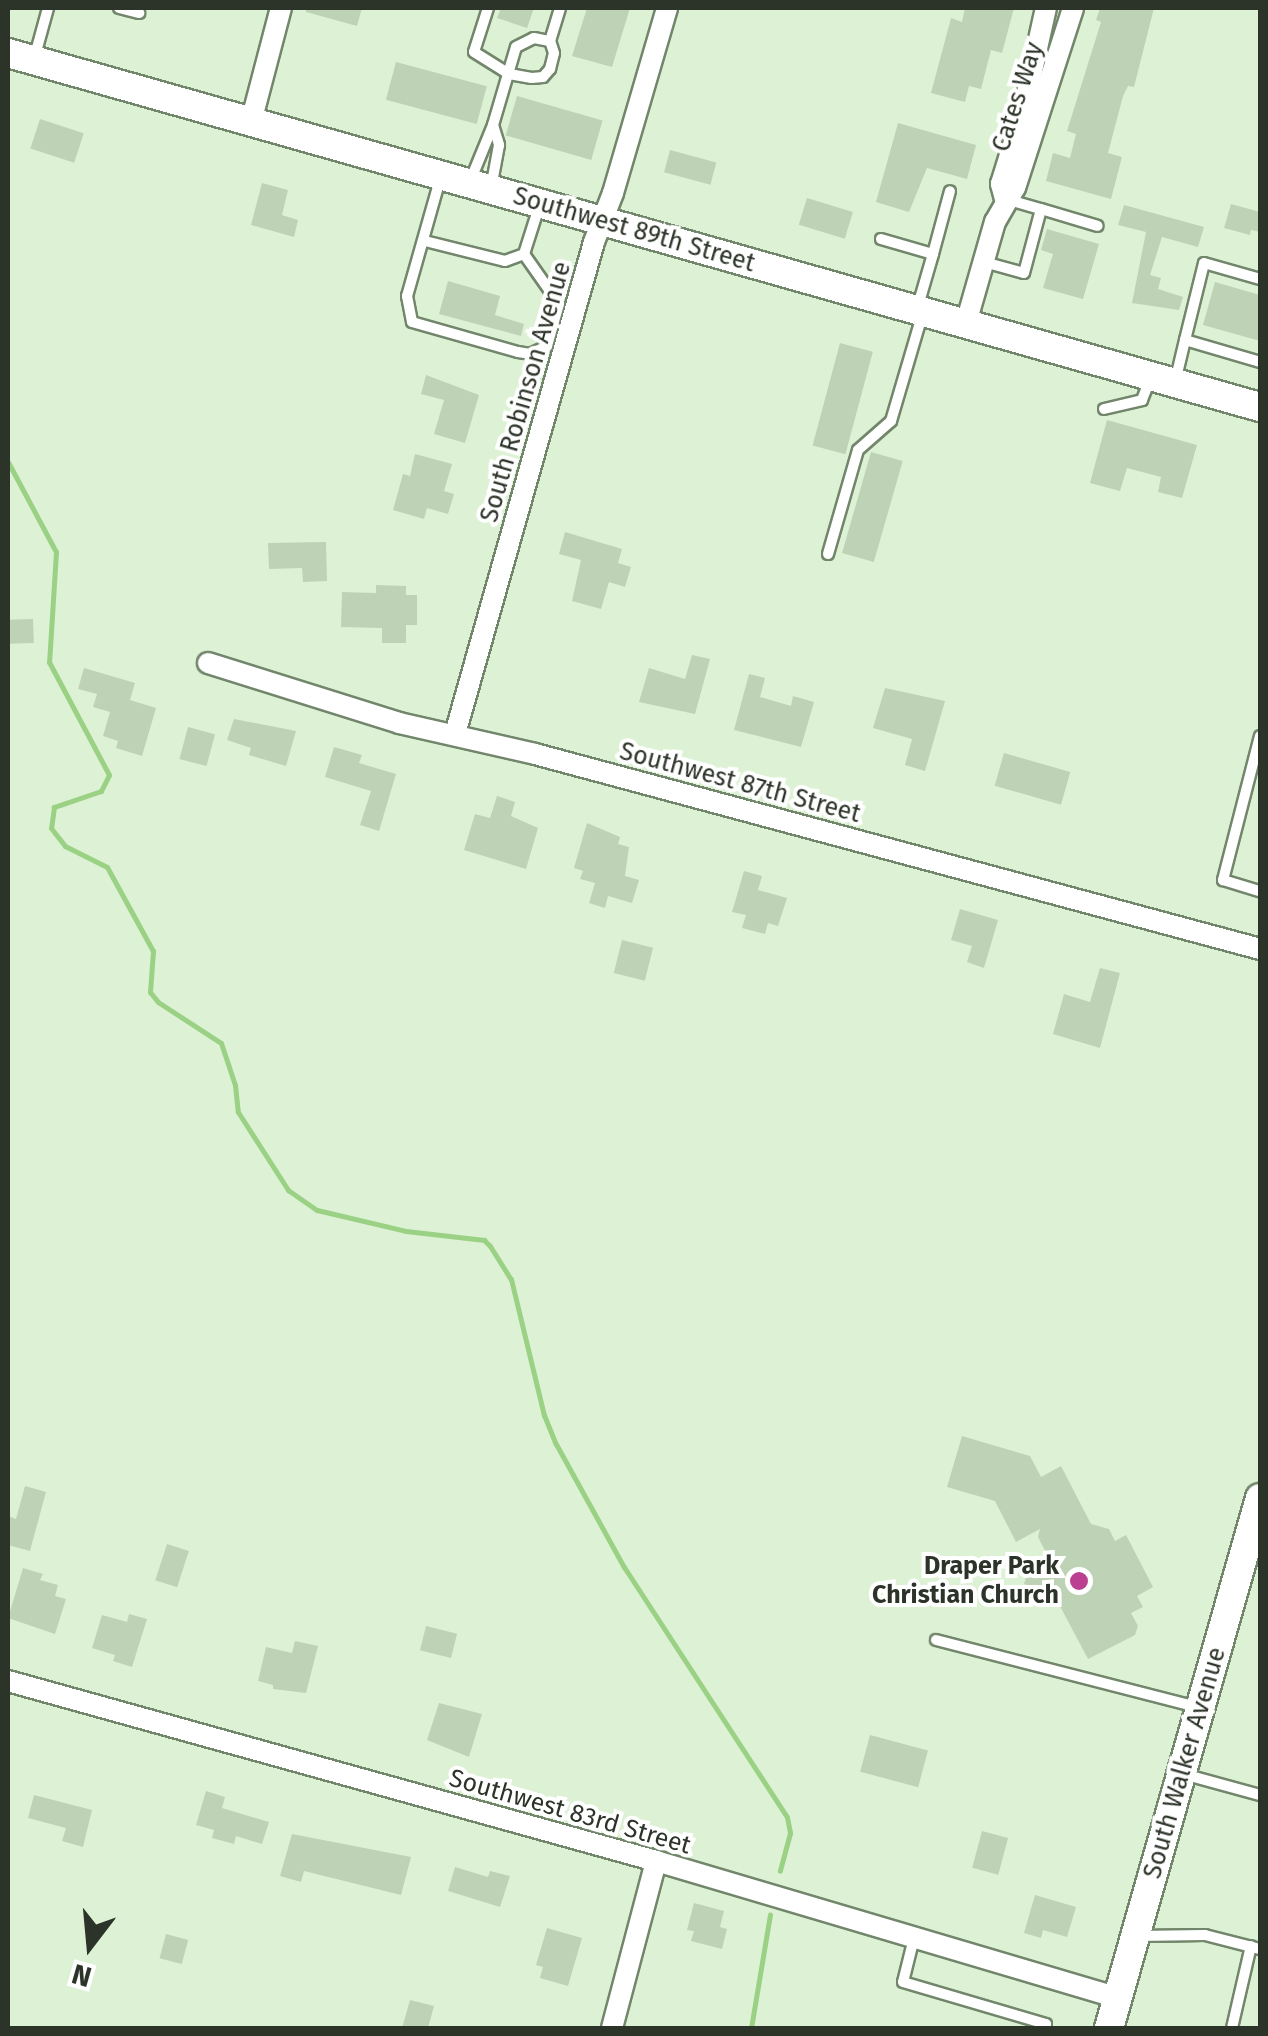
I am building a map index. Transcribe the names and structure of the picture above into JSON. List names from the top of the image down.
{
  "streets": {
    "main road": ["Southwest 89th Street", "South Walker Avenue"],
    "street": [
      "Cates Way",
      "South Robinson Avenue",
      "Southwest 87th Street",
      "Southwest 83rd Street"
    ]
  },
  "crossings": [
    ["Cates Way", "Southwest 89th Street"],
    ["Southwest 89th Street", "South Robinson Avenue"],
    ["South Robinson Avenue", "Southwest 87th Street"],
    ["South Walker Avenue", "Southwest 83rd Street"]
  ],
  "places": ["Draper Park Christian Church"],
  "north": "bottom"
}
